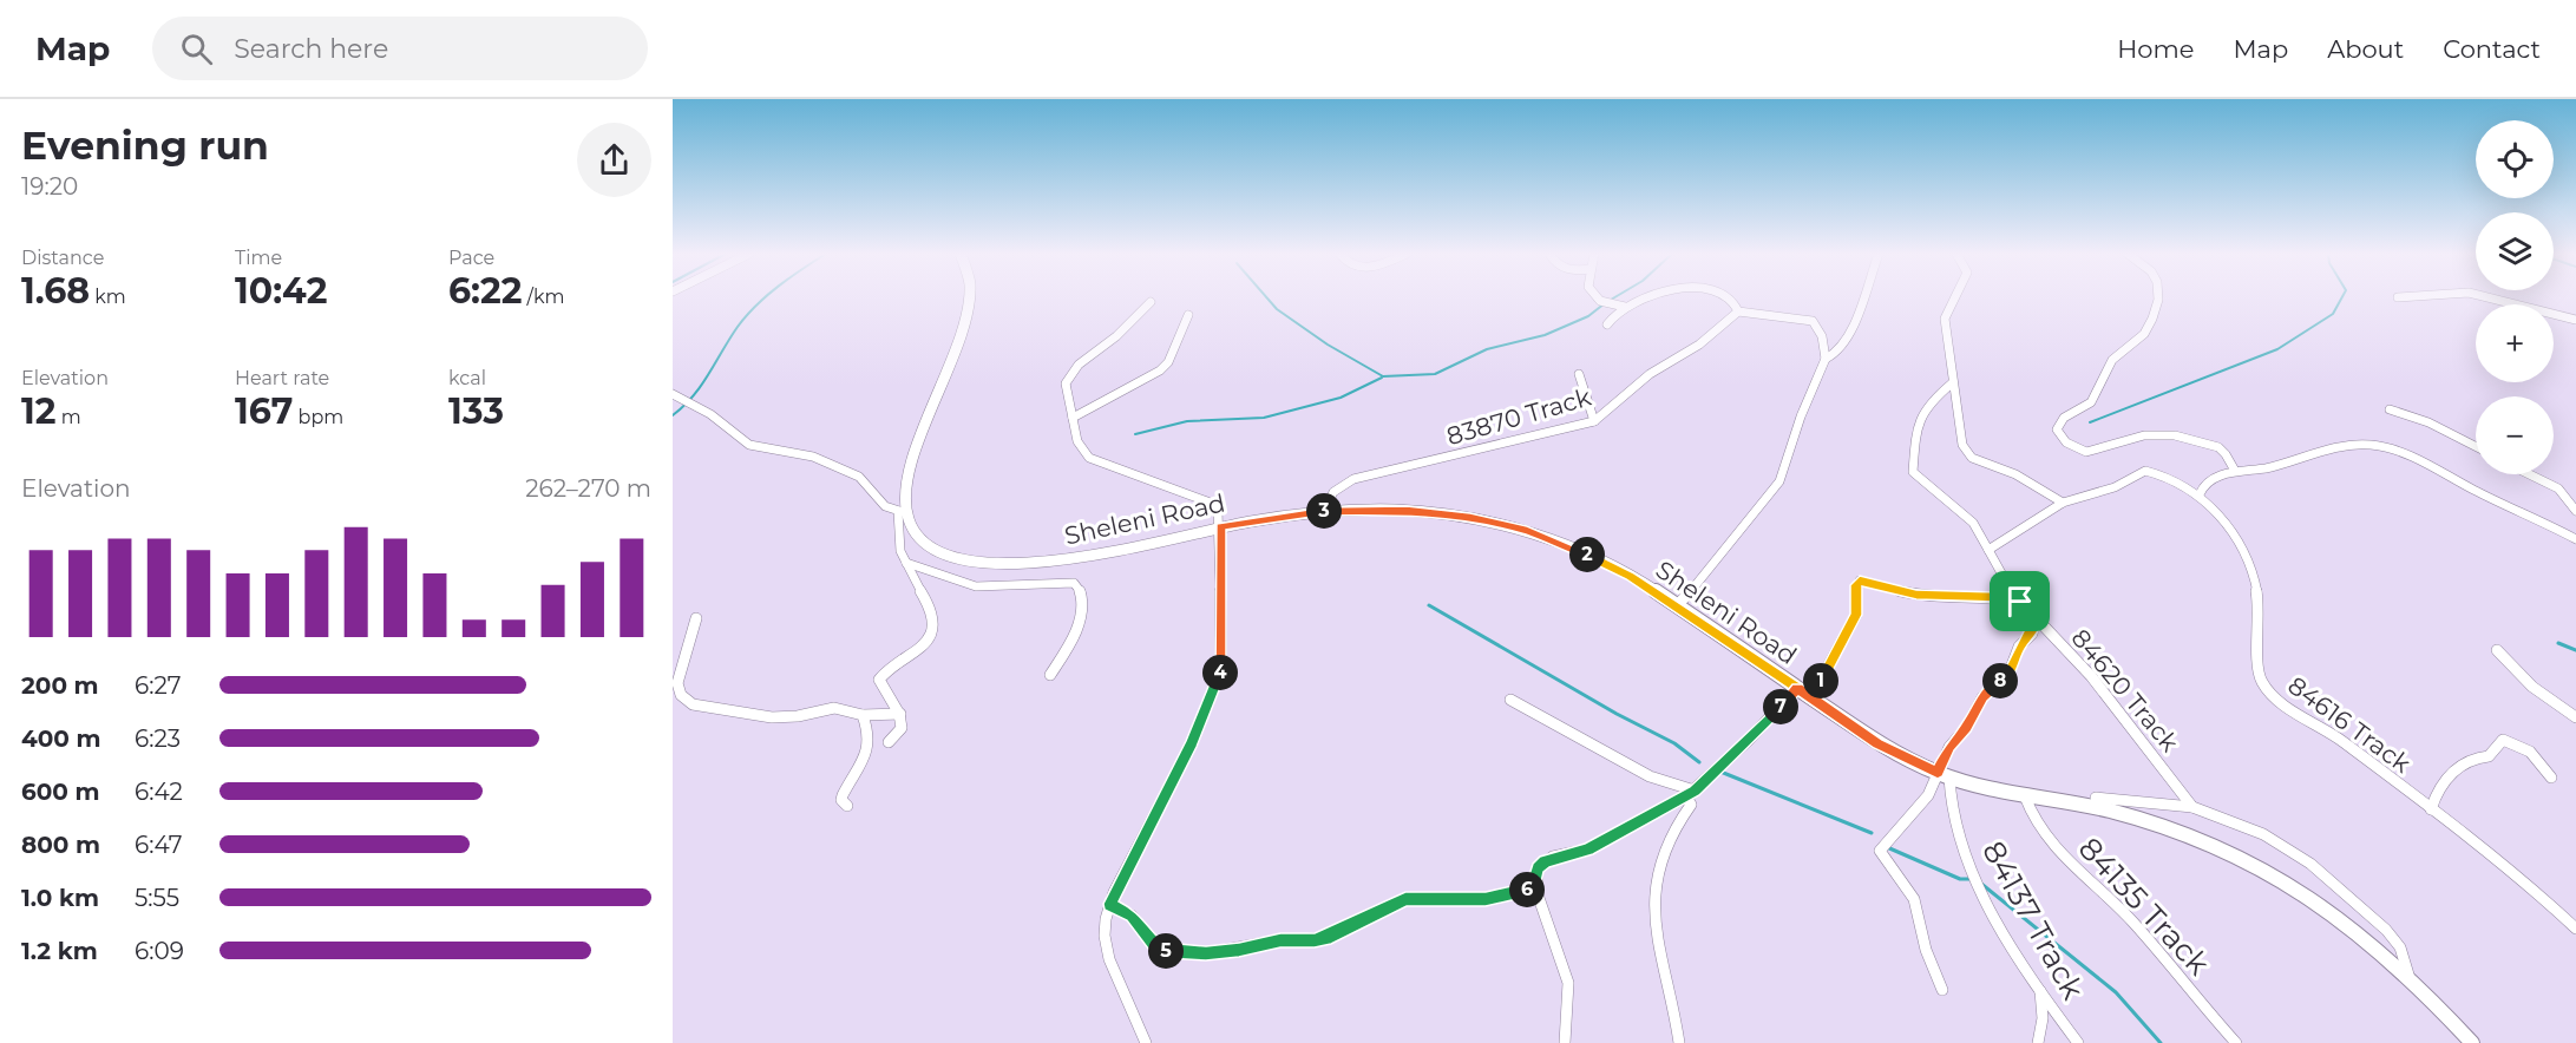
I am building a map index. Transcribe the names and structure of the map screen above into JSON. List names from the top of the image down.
{
  "streets": {
    "street": [
      "83870 Track",
      "Sheleni Road",
      "84620 Track",
      "84616 Track",
      "84135 Track",
      "84137 Track"
    ]
  },
  "crossings": [
    ["83870 Track", "Sheleni Road"],
    ["Sheleni Road", "84135 Track"],
    ["Sheleni Road", "84137 Track"]
  ],
  "page": {
    "header": "Map",
    "search": "Search here",
    "nav": [
      "Home",
      "Map",
      "About",
      "Contact"
    ],
    "heading": ["Evening run", "19:20"],
    "map_buttons": ["+", "−"],
    "stats": [
      ["Distance", "1.68 km"],
      ["Time", "10:42"],
      ["Pace", "6:22 /km"],
      ["Elevation", "12 m"],
      ["Heart rate", "167 bpm"],
      ["kcal", "133"]
    ],
    "chart": ["Elevation", "262–270 m"],
    "pins": [
      "3",
      "2",
      "4",
      "1",
      "8",
      "7",
      "6",
      "5"
    ],
    "list": [
      {
        "name": "200 m",
        "note": "6:27"
      },
      {
        "name": "400 m",
        "note": "6:23"
      },
      {
        "name": "600 m",
        "note": "6:42"
      },
      {
        "name": "800 m",
        "note": "6:47"
      },
      {
        "name": "1.0 km",
        "note": "5:55"
      },
      {
        "name": "1.2 km",
        "note": "6:09"
      }
    ]
  }
}
